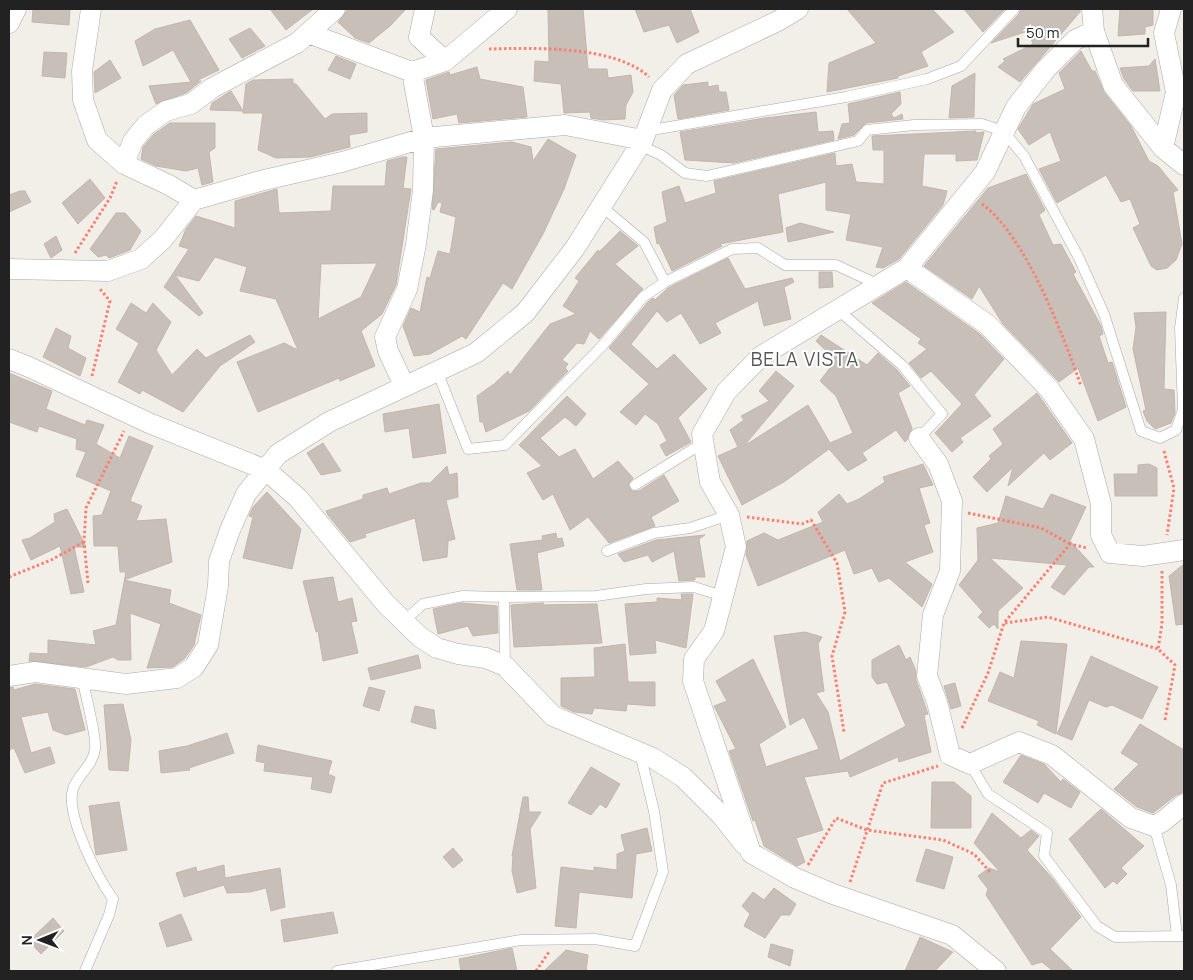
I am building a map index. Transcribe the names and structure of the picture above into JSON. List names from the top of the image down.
{
  "districts": ["BELA VISTA"],
  "scale_bar": "50 m",
  "north": "left"
}
